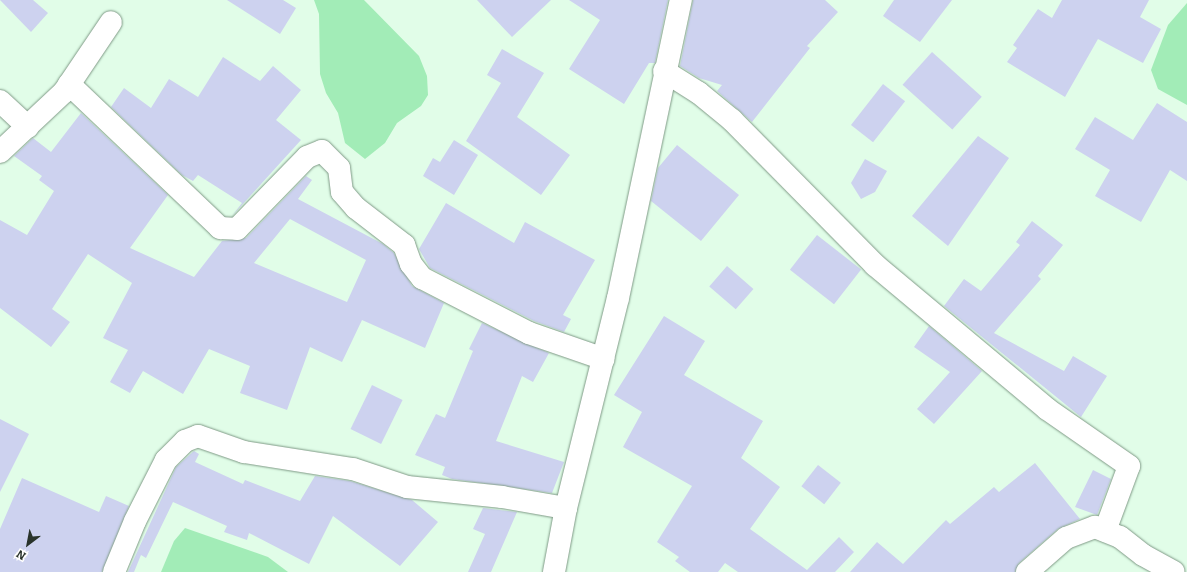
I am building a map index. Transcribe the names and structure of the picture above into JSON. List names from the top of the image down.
{
  "north": "bottom left"
}
